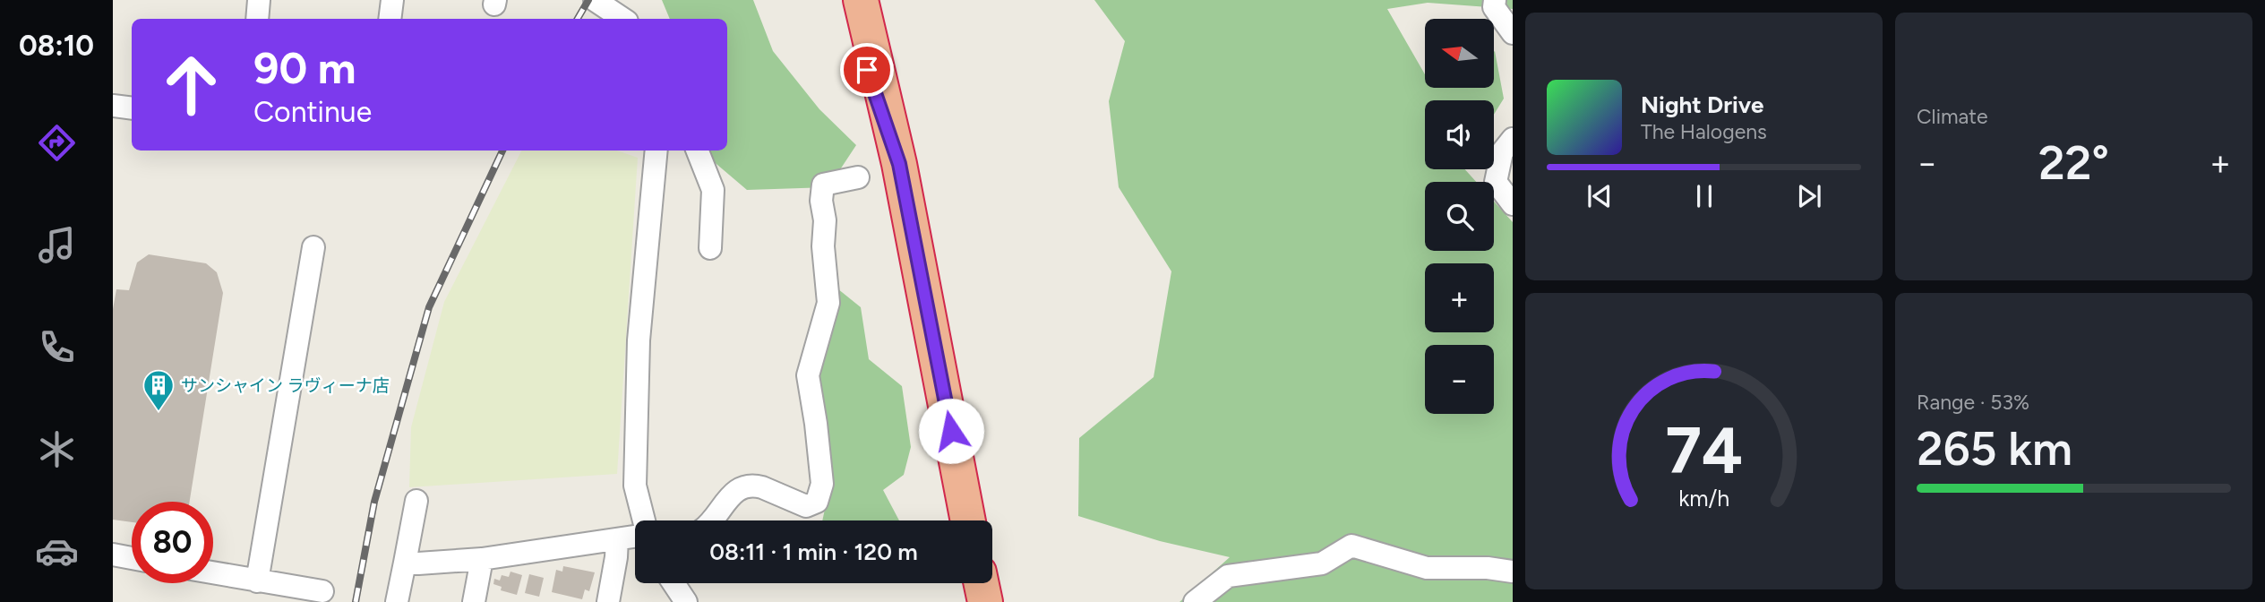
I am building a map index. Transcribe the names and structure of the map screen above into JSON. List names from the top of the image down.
{
  "places": {
    "building": ["サンシャイン ラヴィーナ店"]
  },
  "north": "left",
  "page": {
    "tabs": "08:10",
    "tile": [
      "Climate",
      ["Range · 53%", "265 km"]
    ],
    "map_buttons": ["+", "−"],
    "turn": ["90 m", "Continue"],
    "song": ["Night Drive", "The Halogens"],
    "heat": ["−", "22°", "+"],
    "limit": "80",
    "trip": "08:11 · 1 min · 120 m",
    "gauge": ["74", "km/h"]
  }
}
